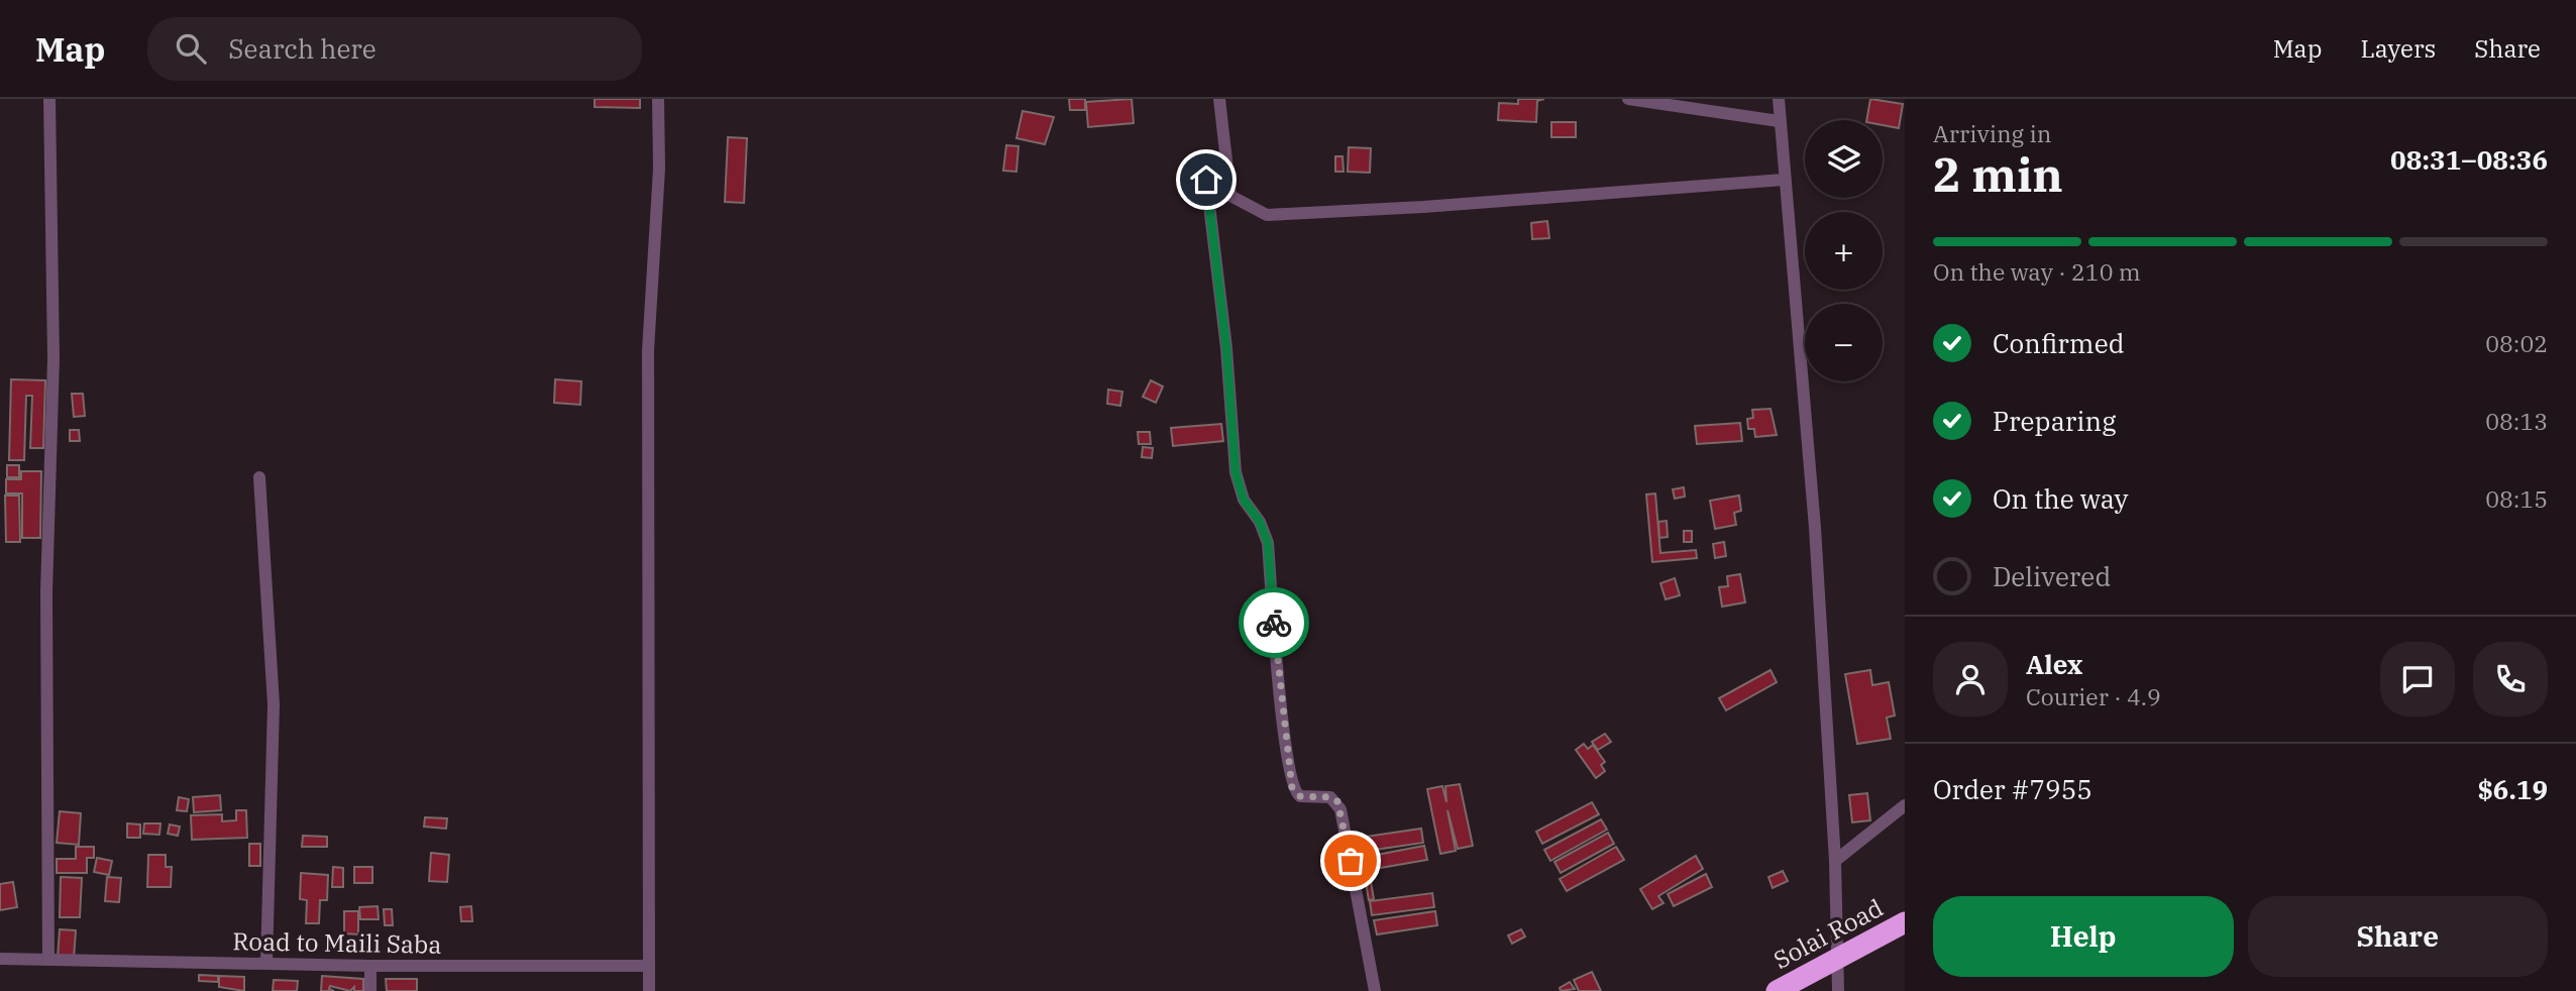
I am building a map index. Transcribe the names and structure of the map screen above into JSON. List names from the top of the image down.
{
  "streets": {
    "highway": ["Solai Road"],
    "street": ["Road to Maili Saba"]
  },
  "page": {
    "header": "Map",
    "search": "Search here",
    "nav": ["Map", "Layers", "Share"],
    "heading": ["2 min", "Arriving in", "08:31–08:36"],
    "panel": [
      "Alex",
      "Courier · 4.9",
      "Order #7955",
      "$6.19"
    ],
    "map_buttons": ["+", "−"],
    "bar": "On the way · 210 m",
    "list": [
      ["Confirmed", "08:02"],
      ["Preparing", "08:13"],
      ["On the way", "08:15"],
      "Delivered"
    ],
    "buttons": ["Help", "Share"]
  }
}
